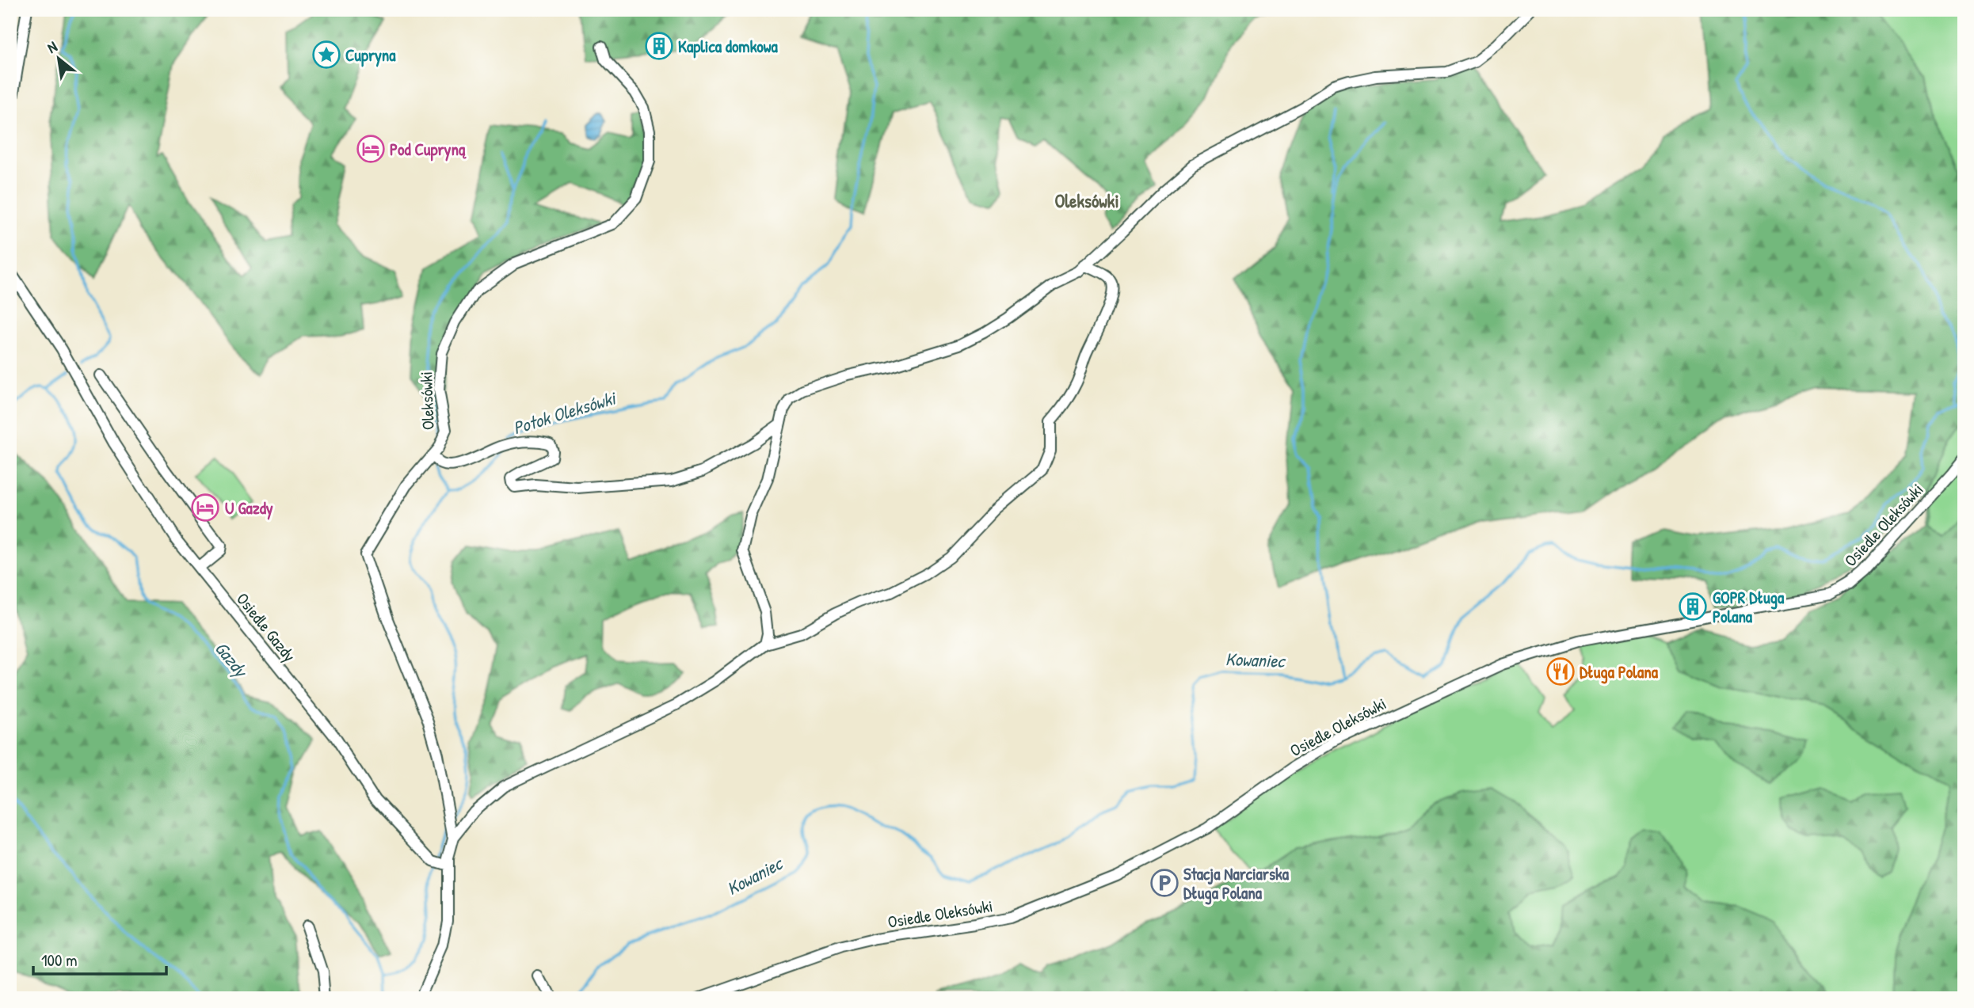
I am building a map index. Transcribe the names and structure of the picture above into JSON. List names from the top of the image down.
{
  "streets": {
    "street": ["Oleksówki", "Osiedle Oleksówki", "Osiedle Gazdy"]
  },
  "crossings": [
    ["Oleksówki", "Osiedle Gazdy"]
  ],
  "districts": ["Oleksówki"],
  "water": ["Potok Oleksówki", "Gazdy", "Kowaniec"],
  "places": {
    "building": ["Kaplica domkowa", "GOPR Długa Polana"],
    "place": ["Cupryna"],
    "hotel": ["Pod Cupryną", "U Gazdy"],
    "restaurant": ["Długa Polana"],
    "parking": ["Stacja Narciarska Długa Polana"]
  },
  "scale_bar": "100 m",
  "north": "top left"
}
